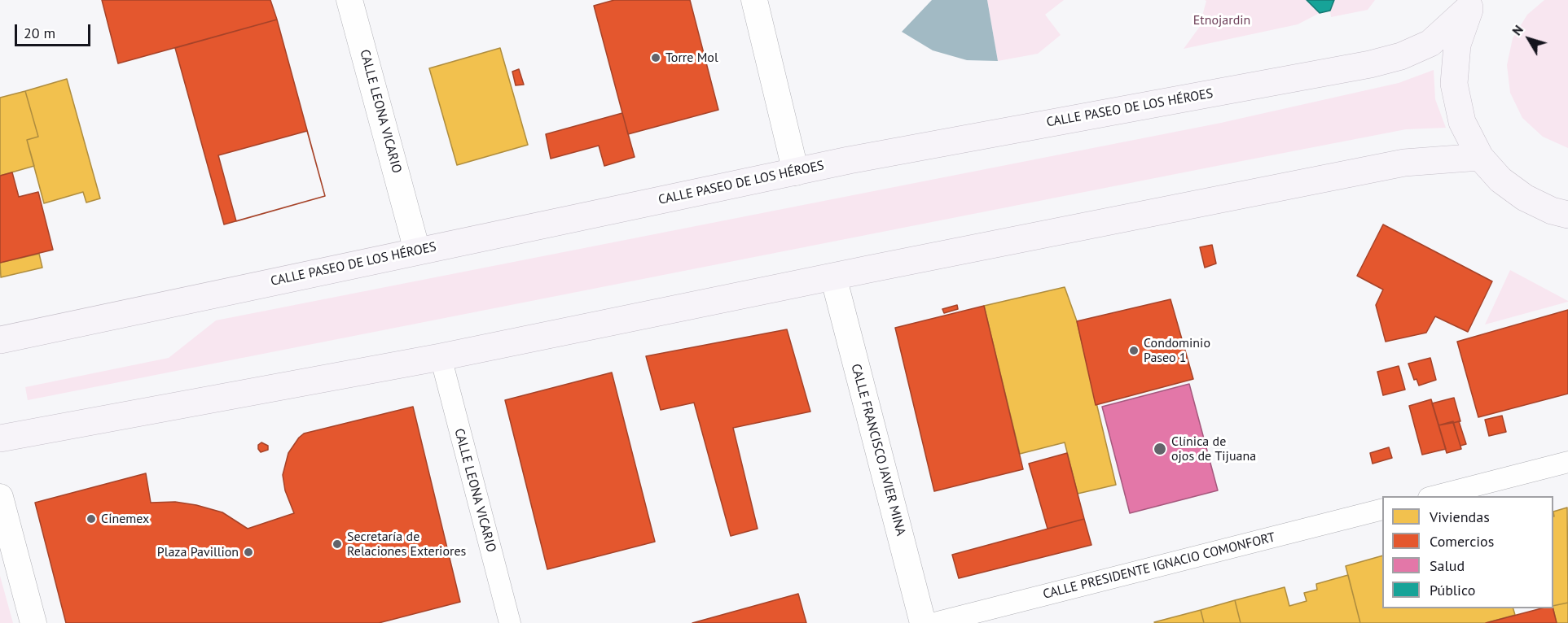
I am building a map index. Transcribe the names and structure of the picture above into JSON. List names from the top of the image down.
{
  "streets": {
    "main road": ["CALLE PASEO DE LOS HÉROES"],
    "street": ["CALLE LEONA VICARIO", "CALLE FRANCISCO JAVIER MINA", "CALLE PRESIDENTE IGNACIO COMONFORT"]
  },
  "crossings": [
    ["CALLE PASEO DE LOS HÉROES", "CALLE LEONA VICARIO"]
  ],
  "parks": ["Etnojardin"],
  "places": [
    "Torre Mol",
    "Condominio Paseo 1",
    "Clínica de ojos de Tijuana",
    "Cinemex",
    "Secretaría de Relaciones Exteriores",
    "Plaza Pavillion"
  ],
  "legend": [
    "Viviendas",
    "Comercios",
    "Salud",
    "Público"
  ],
  "scale_bar": "20 m",
  "north": "top left"
}
